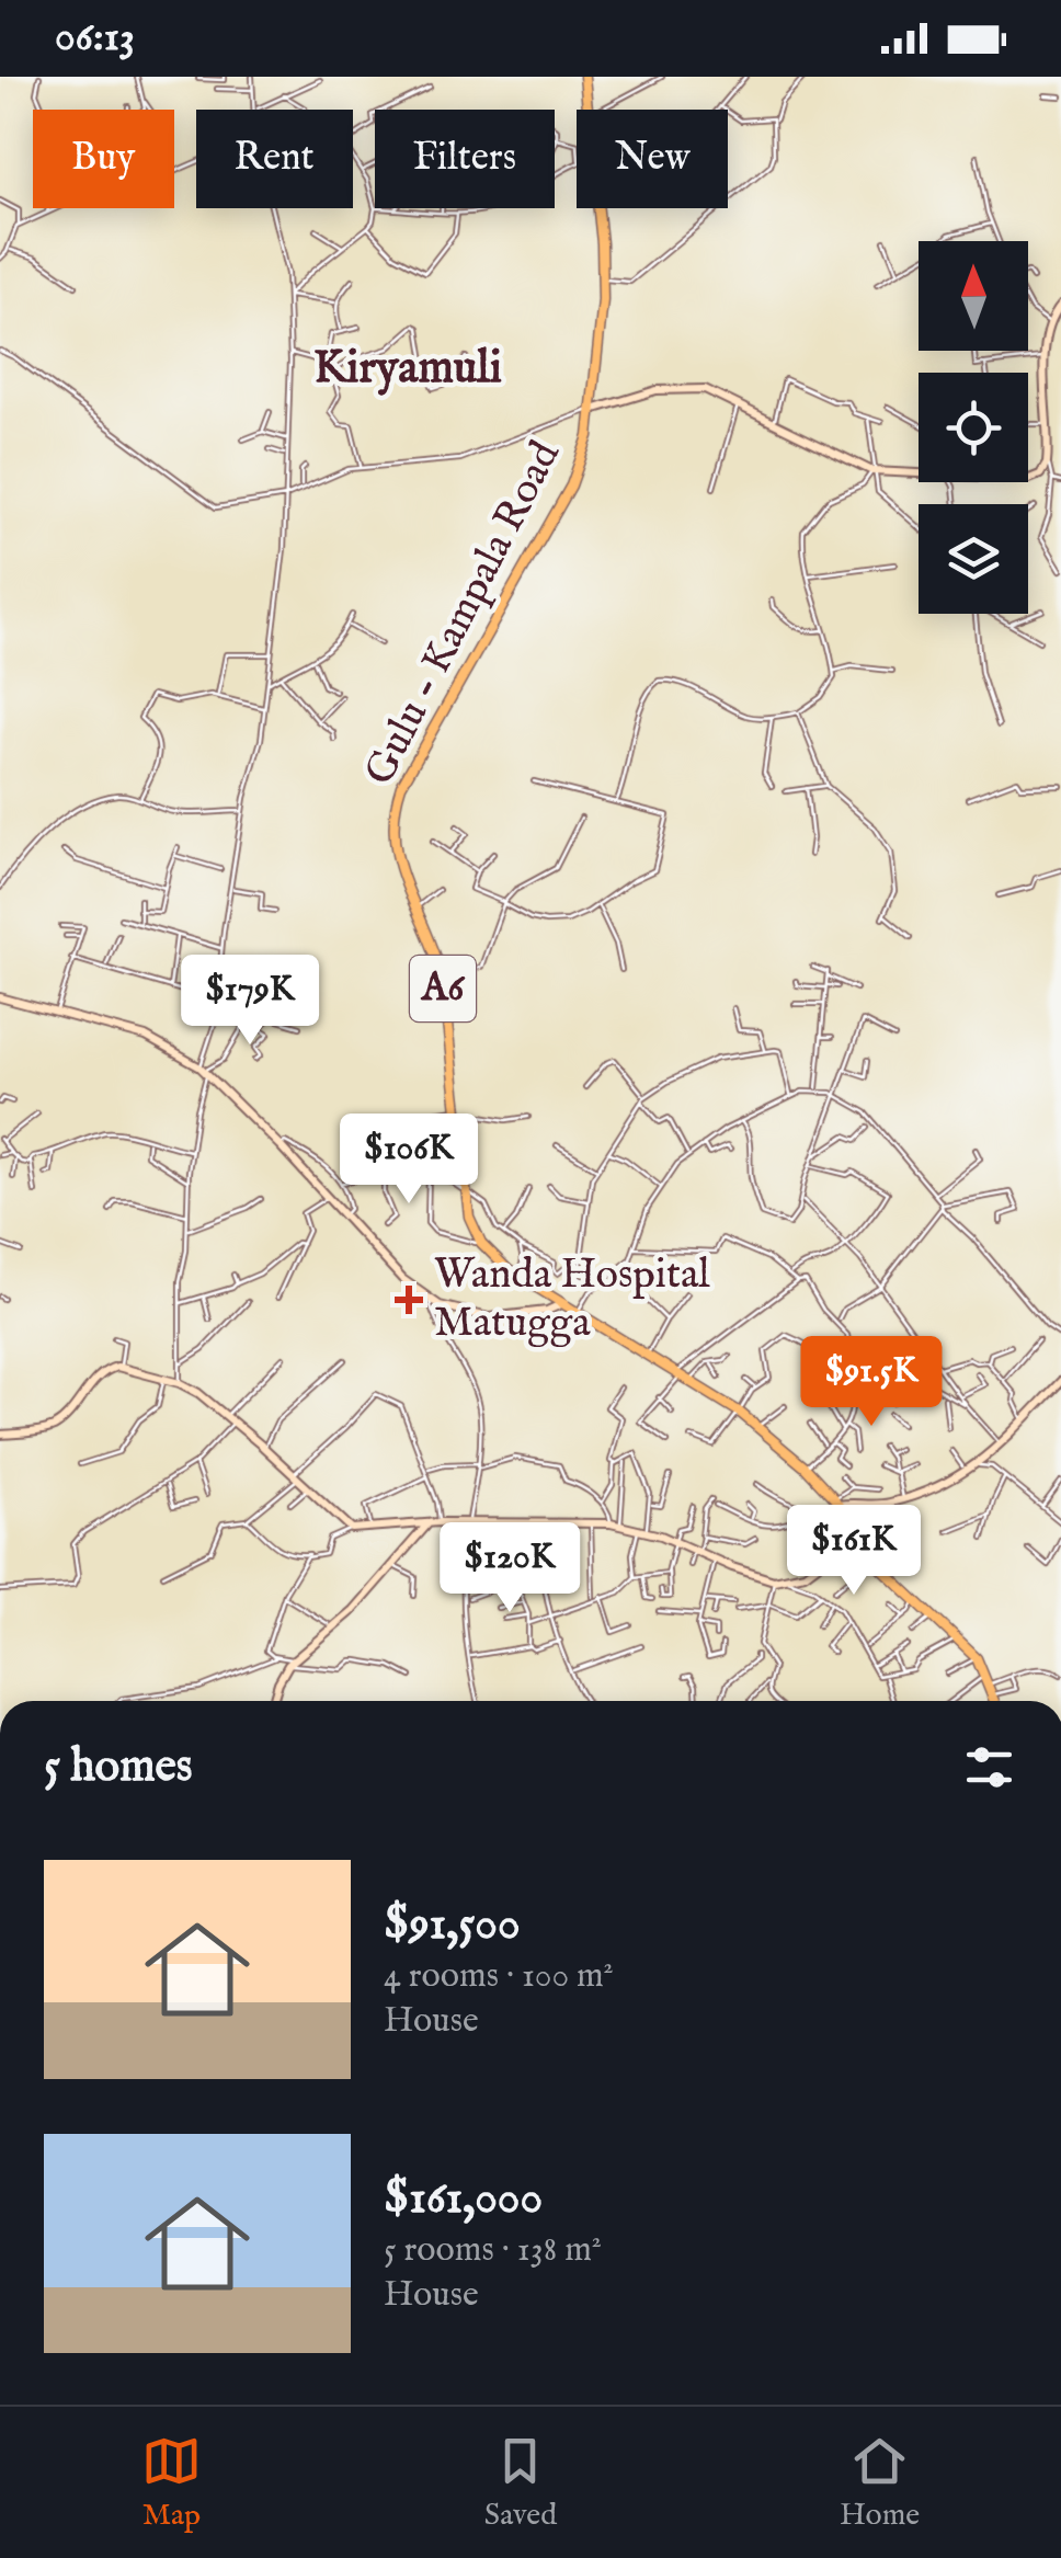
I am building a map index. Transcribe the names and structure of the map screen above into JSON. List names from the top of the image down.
{
  "streets": {
    "main road": ["Gulu - Kampala Road", "A6"]
  },
  "districts": ["Kiryamuli"],
  "places": {
    "health": ["Wanda Hospital Matugga"]
  },
  "north": "top",
  "page": {
    "status": "06:13",
    "chip": [
      "Buy",
      "Rent",
      "Filters",
      "New"
    ],
    "price": [
      "$179K",
      "$106K",
      "$91.5K",
      "$161K",
      "$120K"
    ],
    "heading": "5 homes",
    "list": [
      {
        "name": "$91,500",
        "note": "4 rooms · 100 m² · House"
      },
      {
        "name": "$161,000",
        "note": "5 rooms · 138 m² · House"
      }
    ],
    "tabs": ["Map", "Saved", "Home"]
  }
}
